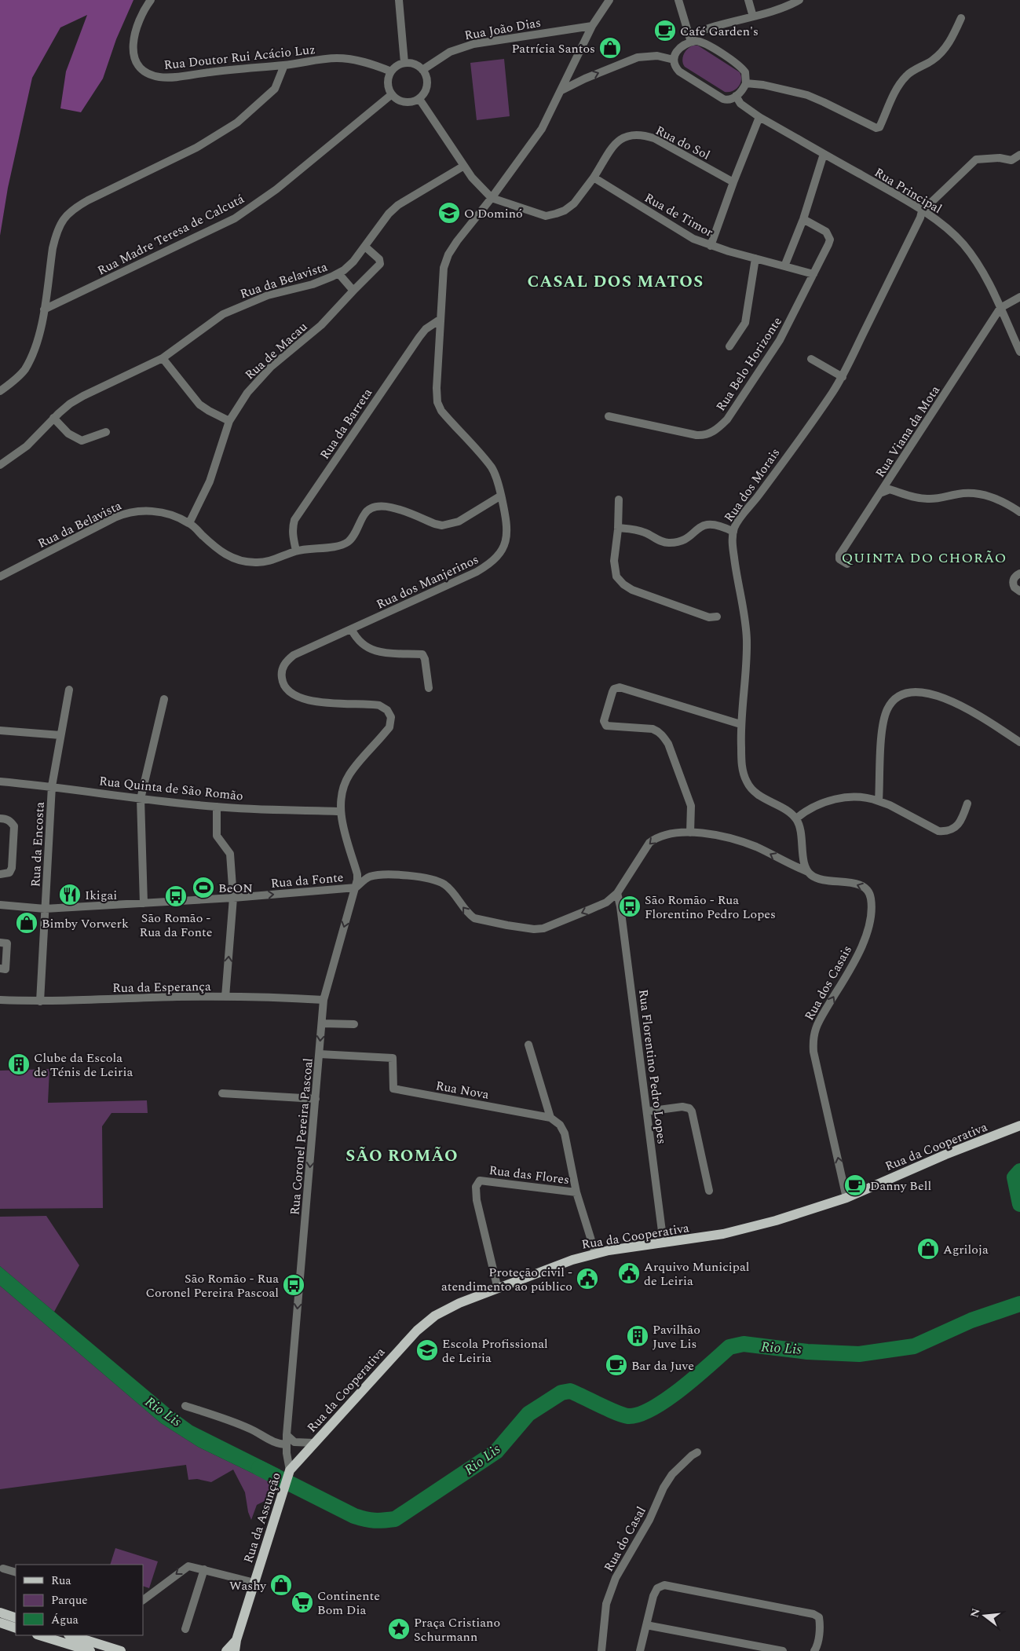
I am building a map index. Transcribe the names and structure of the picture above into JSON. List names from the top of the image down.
{
  "streets": {
    "main road": ["Rua da Cooperativa", "Rua da Assunção"],
    "street": [
      "Rua João Dias",
      "Rua Doutor Rui Acácio Luz",
      "Rua do Sol",
      "Rua Principal",
      "Rua de Timor",
      "Rua Madre Teresa de Calcutá",
      "Rua da Belavista",
      "Rua de Macau",
      "Rua Belo Horizonte",
      "Rua da Barreta",
      "Rua Viana da Mota",
      "Rua dos Morais",
      "Rua dos Manjerinos",
      "Rua Quinta de São Romão",
      "Rua da Encosta",
      "Rua da Fonte",
      "Rua dos Casais",
      "Rua da Esperança",
      "Rua Florentino Pedro Lopes",
      "Rua Nova",
      "Rua Coronel Pereira Pascoal",
      "Rua das Flores",
      "Rua do Casal"
    ]
  },
  "crossings": [
    ["Rua João Dias", "Rua Doutor Rui Acácio Luz"],
    ["Rua João Dias", "Rua Madre Teresa de Calcutá"],
    ["Rua João Dias", "Rua dos Manjerinos"],
    ["Rua Doutor Rui Acácio Luz", "Rua Madre Teresa de Calcutá"],
    ["Rua do Sol", "Rua de Timor"],
    ["Rua Principal", "Rua Viana da Mota"],
    ["Rua Principal", "Rua dos Morais"],
    ["Rua de Timor", "Rua Belo Horizonte"],
    ["Rua da Belavista", "Rua de Macau"],
    ["Rua da Belavista", "Rua da Barreta"],
    ["Rua da Belavista", "Rua dos Manjerinos"],
    ["Rua da Barreta", "Rua dos Manjerinos"],
    ["Rua dos Manjerinos", "Rua Quinta de São Romão"],
    ["Rua dos Manjerinos", "Rua Coronel Pereira Pascoal"],
    ["Rua Quinta de São Romão", "Rua da Encosta"],
    ["Rua Quinta de São Romão", "Rua Coronel Pereira Pascoal"],
    ["Rua da Encosta", "Rua da Fonte"],
    ["Rua da Encosta", "Rua da Esperança"],
    ["Rua da Fonte", "Rua dos Casais"],
    ["Rua da Fonte", "Rua Florentino Pedro Lopes"],
    ["Rua da Fonte", "Rua Coronel Pereira Pascoal"],
    ["Rua dos Casais", "Rua da Cooperativa"],
    ["Rua da Esperança", "Rua Coronel Pereira Pascoal"],
    ["Rua Florentino Pedro Lopes", "Rua da Cooperativa"],
    ["Rua Nova", "Rua Coronel Pereira Pascoal"],
    ["Rua Coronel Pereira Pascoal", "Rua da Cooperativa"],
    ["Rua Coronel Pereira Pascoal", "Rua da Assunção"],
    ["Rua da Cooperativa", "Rua das Flores"],
    ["Rua da Cooperativa", "Rua da Assunção"]
  ],
  "one_way": ["Rua dos Casais", "Rua Coronel Pereira Pascoal"],
  "districts": ["CASAL DOS MATOS", "QUINTA DO CHORÃO", "SÃO ROMÃO"],
  "water": ["Rio Lis"],
  "places": {
    "cafe": ["Café Garden's", "Danny Bell", "Bar da Juve"],
    "shop": [
      "Patrícia Santos",
      "Bimby Vorwerk",
      "Agriloja",
      "Washy"
    ],
    "school or university": ["O Dominó", "Escola Profissional de Leiria"],
    "sports": ["BeON"],
    "restaurant": ["Ikigai"],
    "bus stop": ["São Romão - Rua da Fonte", "São Romão - Rua Florentino Pedro Lopes", "São Romão - Rua Coronel Pereira Pascoal"],
    "building": ["Clube da Escola de Ténis de Leiria", "Pavilhão Juve Lis"],
    "public building": ["Arquivo Municipal de Leiria", "Proteção civil - atendimento ao público"],
    "supermarket": ["Continente Bom Dia"],
    "place": ["Praça Cristiano Schurmann"]
  },
  "legend": ["Rua", "Parque", "Água"],
  "north": "left"
}
